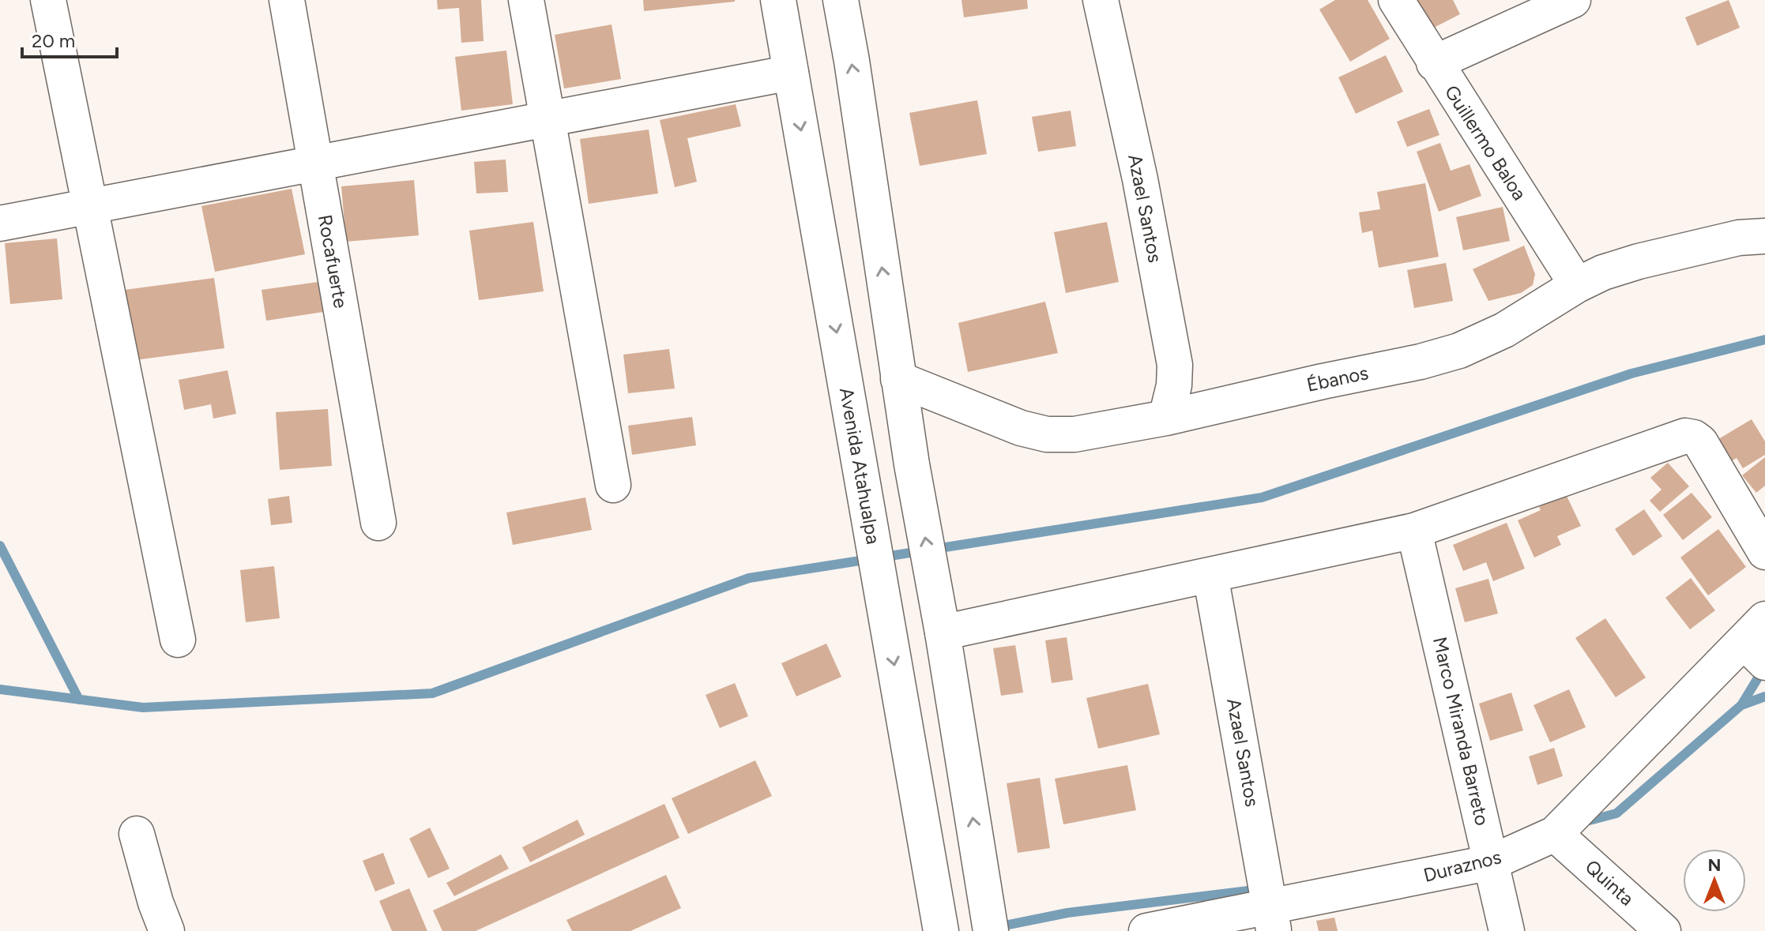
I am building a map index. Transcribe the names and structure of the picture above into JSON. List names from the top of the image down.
{
  "streets": {
    "main road": [
      "Guillermo Baloa",
      "Azael Santos",
      "Rocafuerte",
      "Ébanos",
      "Avenida Atahualpa",
      "Marco Miranda Barreto",
      "Duraznos",
      "Quinta"
    ]
  },
  "crossings": [
    ["Guillermo Baloa", "Ébanos"],
    ["Azael Santos", "Ébanos"],
    ["Azael Santos", "Duraznos"],
    ["Marco Miranda Barreto", "Duraznos"],
    ["Duraznos", "Quinta"]
  ],
  "scale_bar": "20 m",
  "north": "top"
}
